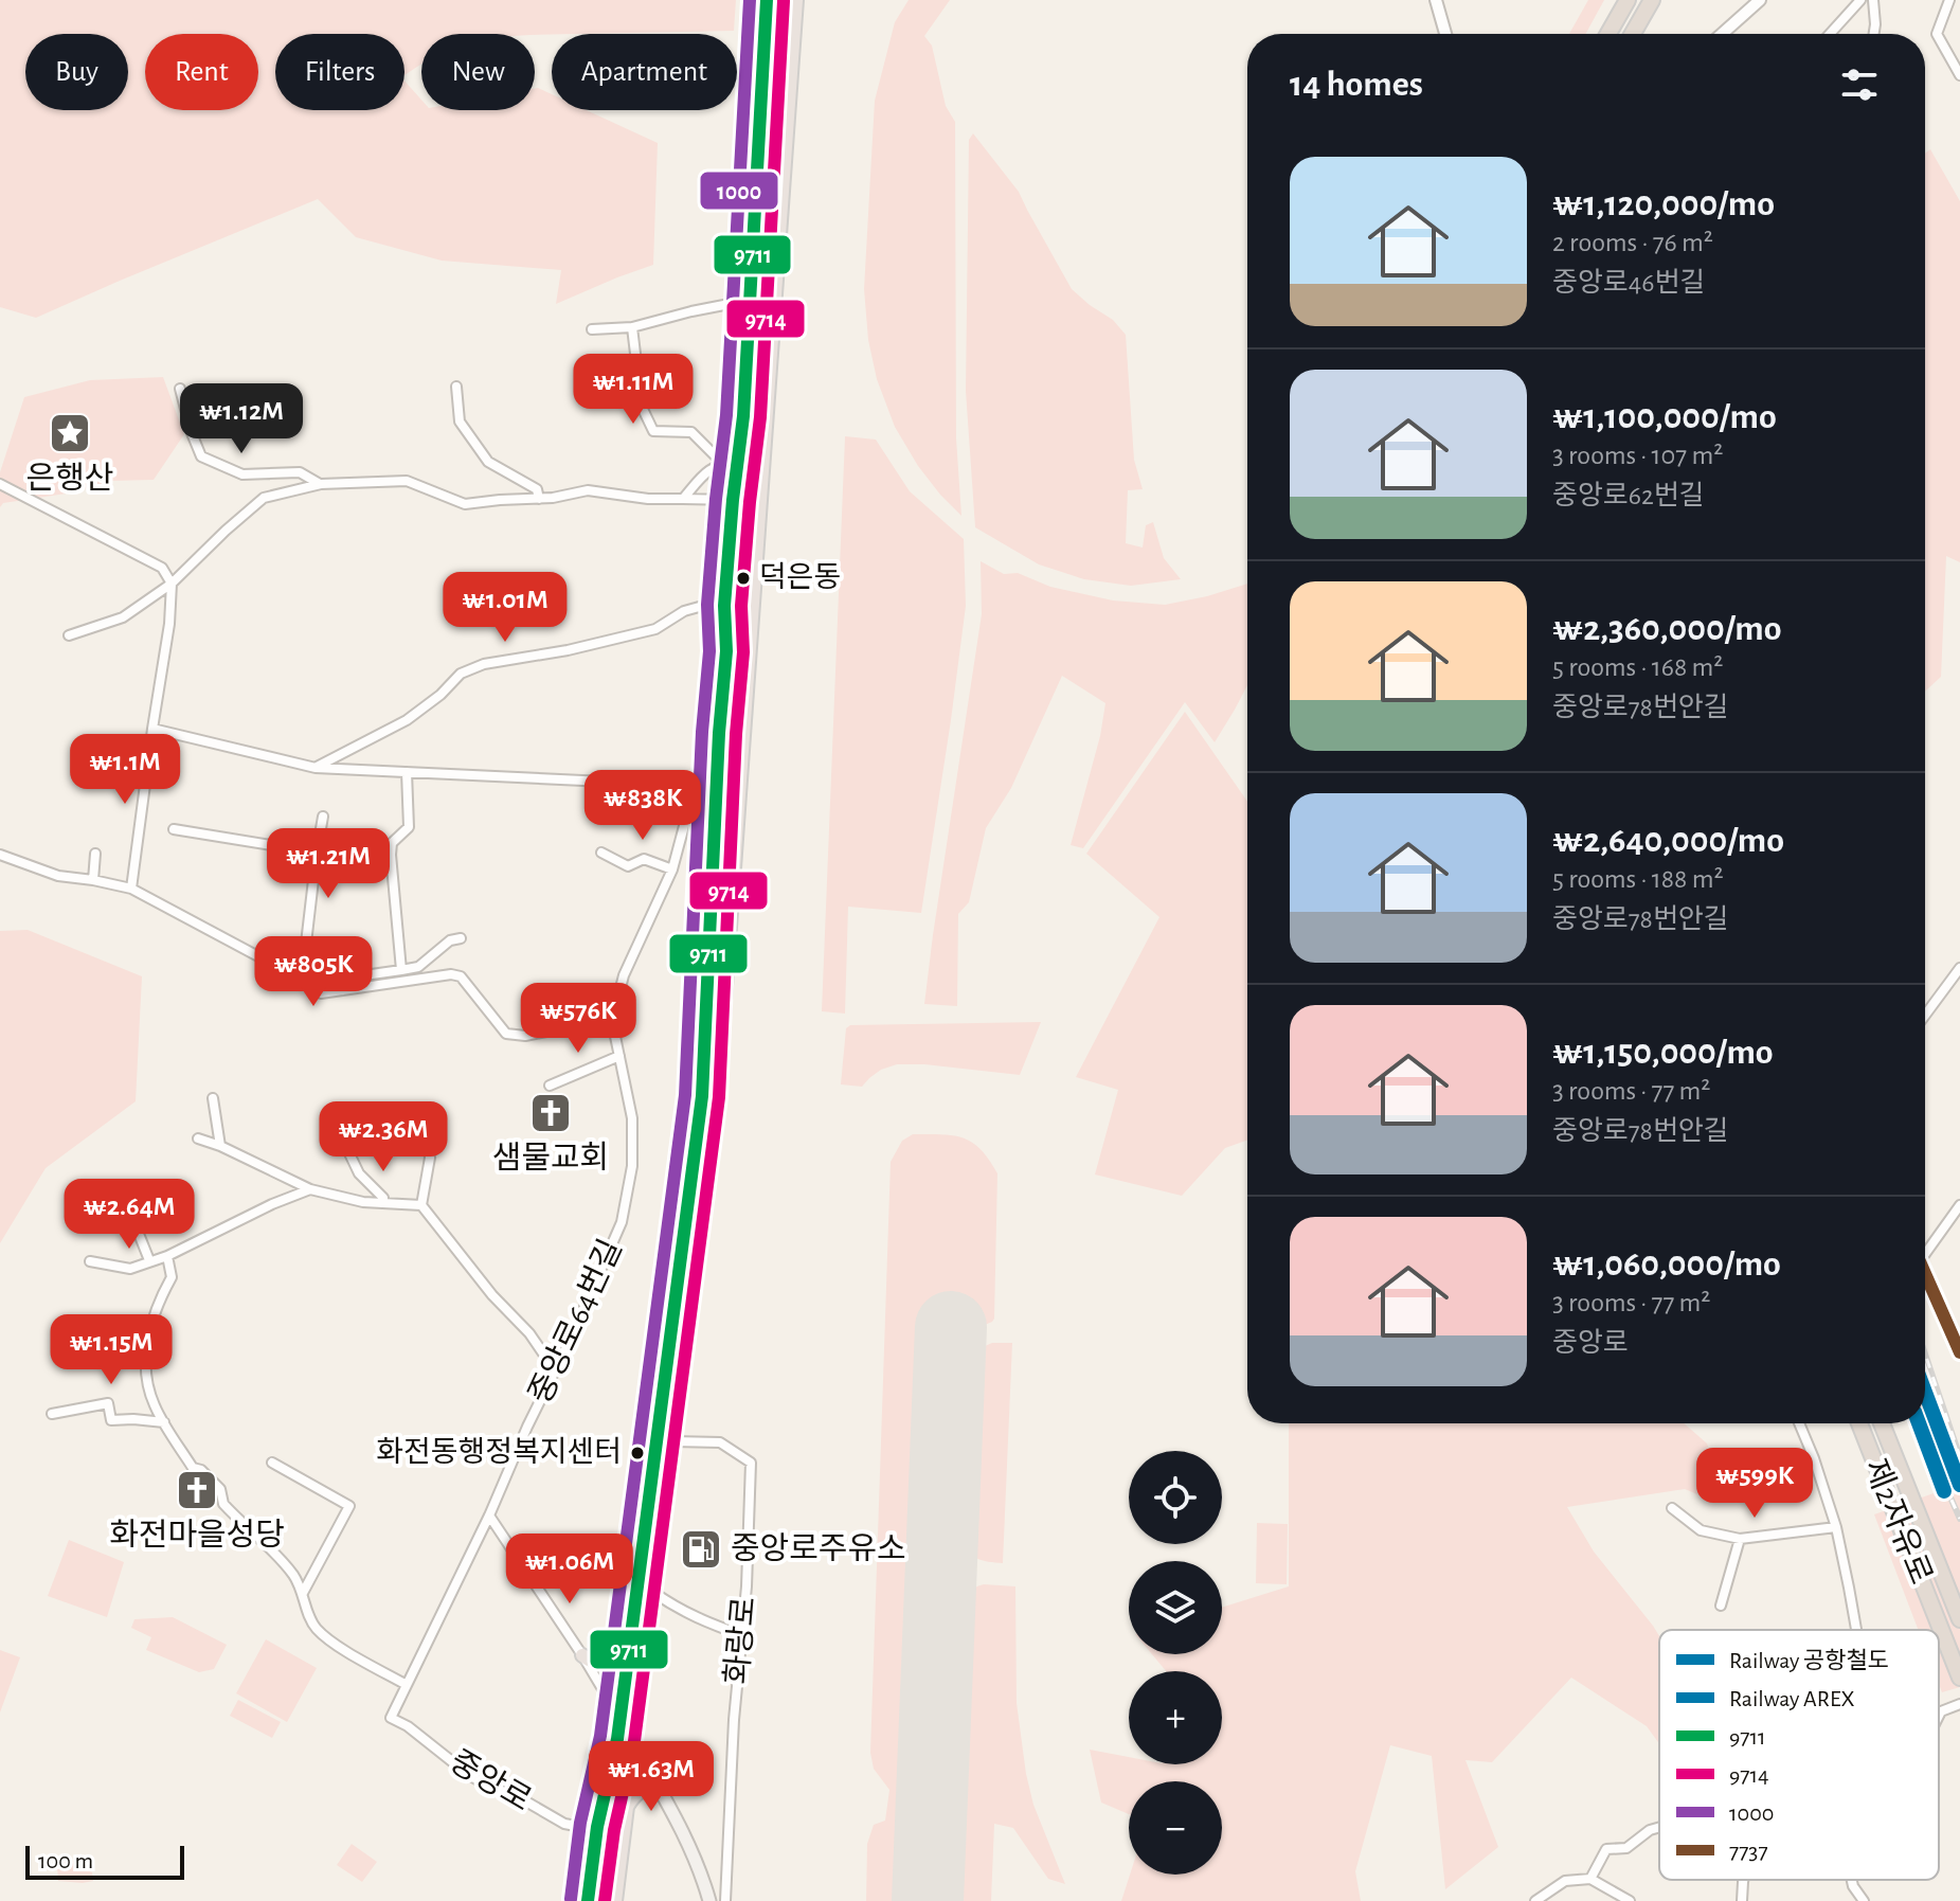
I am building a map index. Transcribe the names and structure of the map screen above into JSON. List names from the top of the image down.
{
  "streets": {
    "highway": ["제2자유로"],
    "street": ["중앙로64번길", "화랑로", "중앙로"]
  },
  "crossings": [
    ["중앙로64번길", "중앙로"]
  ],
  "places": {
    "place": ["은행산"],
    "other": ["덕은동", "화전동행정복지센터"],
    "church": ["샘물교회", "화전마을성당"],
    "fuel station": ["중앙로주유소"]
  },
  "lines": [
    "transit line 9711",
    "transit line 1000",
    "transit line 9714",
    "transit line 7737",
    "rail line 공항철도",
    "rail line AREX"
  ],
  "legend": [
    "Railway 공항철도",
    "Railway AREX",
    "9711",
    "9714",
    "1000",
    "7737"
  ],
  "scale_bar": "100 m",
  "page": {
    "chip": [
      "Buy",
      "Rent",
      "Filters",
      "New",
      "Apartment"
    ],
    "heading": "14 homes",
    "list": [
      {
        "name": "₩1,120,000/mo",
        "note": "2 rooms · 76 m² · 중앙로46번길"
      },
      {
        "name": "₩1,100,000/mo",
        "note": "3 rooms · 107 m² · 중앙로62번길"
      },
      {
        "name": "₩2,360,000/mo",
        "note": "5 rooms · 168 m² · 중앙로78번안길"
      },
      {
        "name": "₩2,640,000/mo",
        "note": "5 rooms · 188 m² · 중앙로78번안길"
      },
      {
        "name": "₩1,150,000/mo",
        "note": "3 rooms · 77 m² · 중앙로78번안길"
      },
      {
        "name": "₩1,060,000/mo",
        "note": "3 rooms · 77 m² · 중앙로"
      }
    ],
    "price": [
      "₩1.11M",
      "₩1.12M",
      "₩1.01M",
      "₩1.1M",
      "₩838K",
      "₩1.21M",
      "₩805K",
      "₩576K",
      "₩2.36M",
      "₩2.64M",
      "₩1.15M",
      "₩599K",
      "₩1.06M",
      "₩1.63M"
    ],
    "map_buttons": ["+", "−"],
    "scale": "100 m"
  }
}
